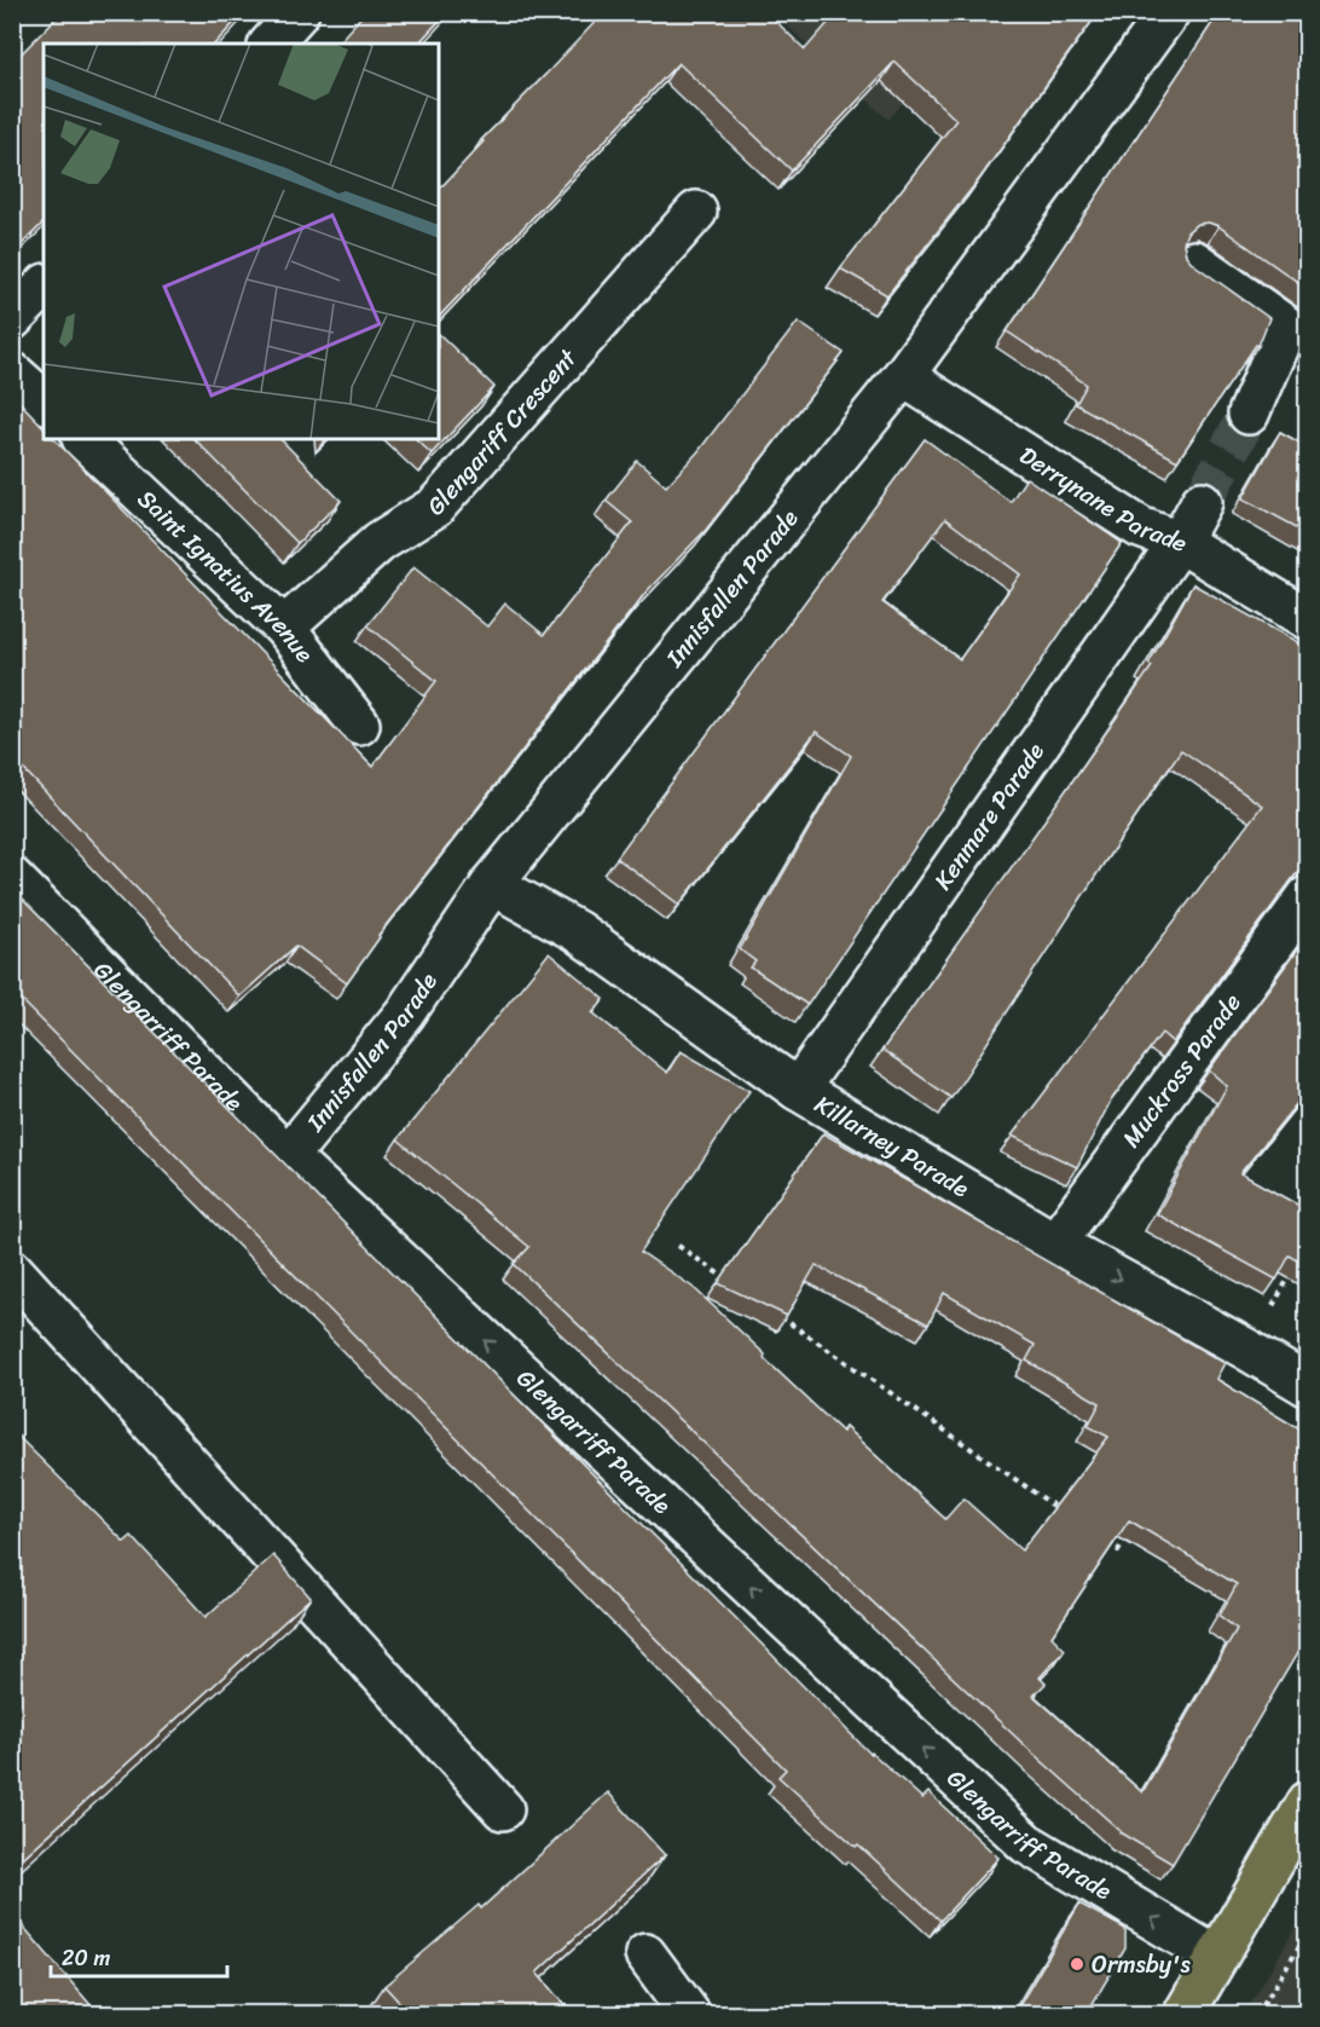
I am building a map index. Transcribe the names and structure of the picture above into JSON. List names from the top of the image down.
{
  "streets": {
    "street": [
      "Glengariff Crescent",
      "Derrynane Parade",
      "Saint Ignatius Avenue",
      "Innisfallen Parade",
      "Kenmare Parade",
      "Glengarriff Parade",
      "Muckross Parade",
      "Killarney Parade"
    ]
  },
  "crossings": [
    ["Glengariff Crescent", "Saint Ignatius Avenue"],
    ["Derrynane Parade", "Innisfallen Parade"],
    ["Derrynane Parade", "Kenmare Parade"],
    ["Innisfallen Parade", "Glengarriff Parade"],
    ["Innisfallen Parade", "Killarney Parade"],
    ["Kenmare Parade", "Killarney Parade"],
    ["Muckross Parade", "Killarney Parade"]
  ],
  "places": ["Ormsby's"],
  "scale_bar": "20 m"
}
